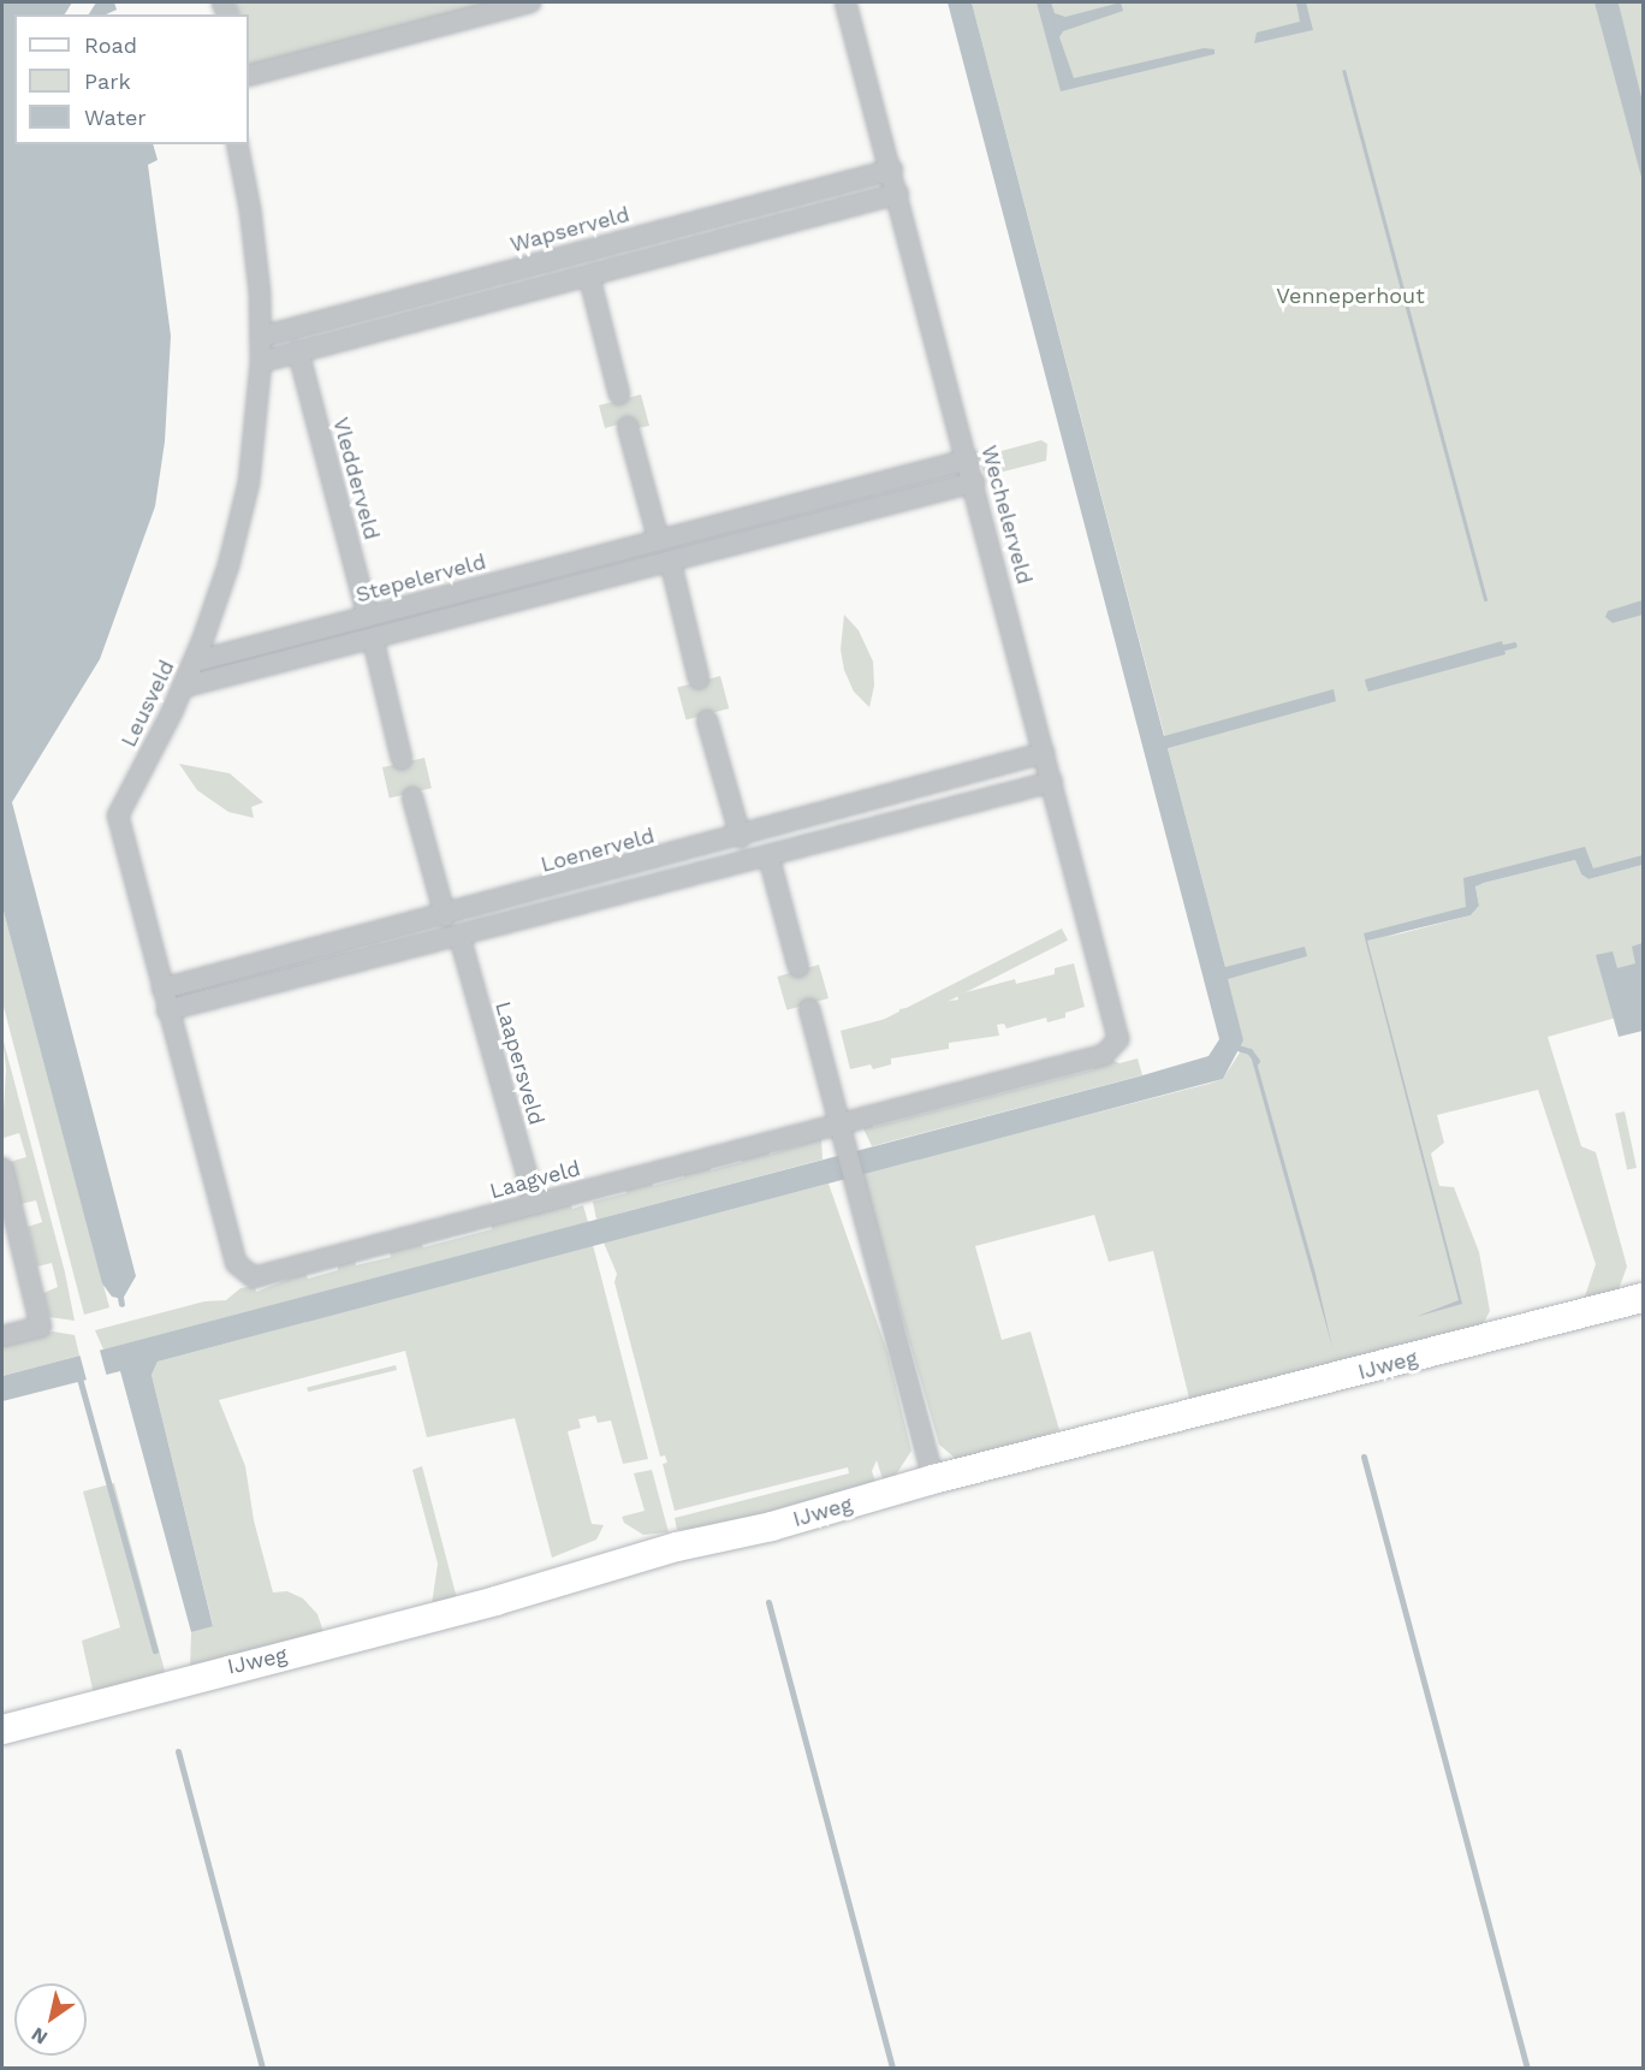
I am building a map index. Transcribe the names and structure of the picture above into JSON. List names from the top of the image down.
{
  "streets": {
    "street": [
      "Wapserveld",
      "Vledderveld",
      "Wechelerveld",
      "Stepelerveld",
      "Leusveld",
      "Loenerveld",
      "Laapersveld",
      "Laagveld",
      "IJweg"
    ]
  },
  "crossings": [
    ["Wapserveld", "Wechelerveld"],
    ["Wapserveld", "Leusveld"],
    ["Vledderveld", "Stepelerveld"],
    ["Wechelerveld", "Stepelerveld"],
    ["Wechelerveld", "Loenerveld"],
    ["Wechelerveld", "Laagveld"],
    ["Stepelerveld", "Leusveld"],
    ["Leusveld", "Loenerveld"],
    ["Leusveld", "Laagveld"],
    ["Laapersveld", "Laagveld"]
  ],
  "parks": ["Venneperhout"],
  "legend": ["Road", "Park", "Water"],
  "north": "bottom left"
}
